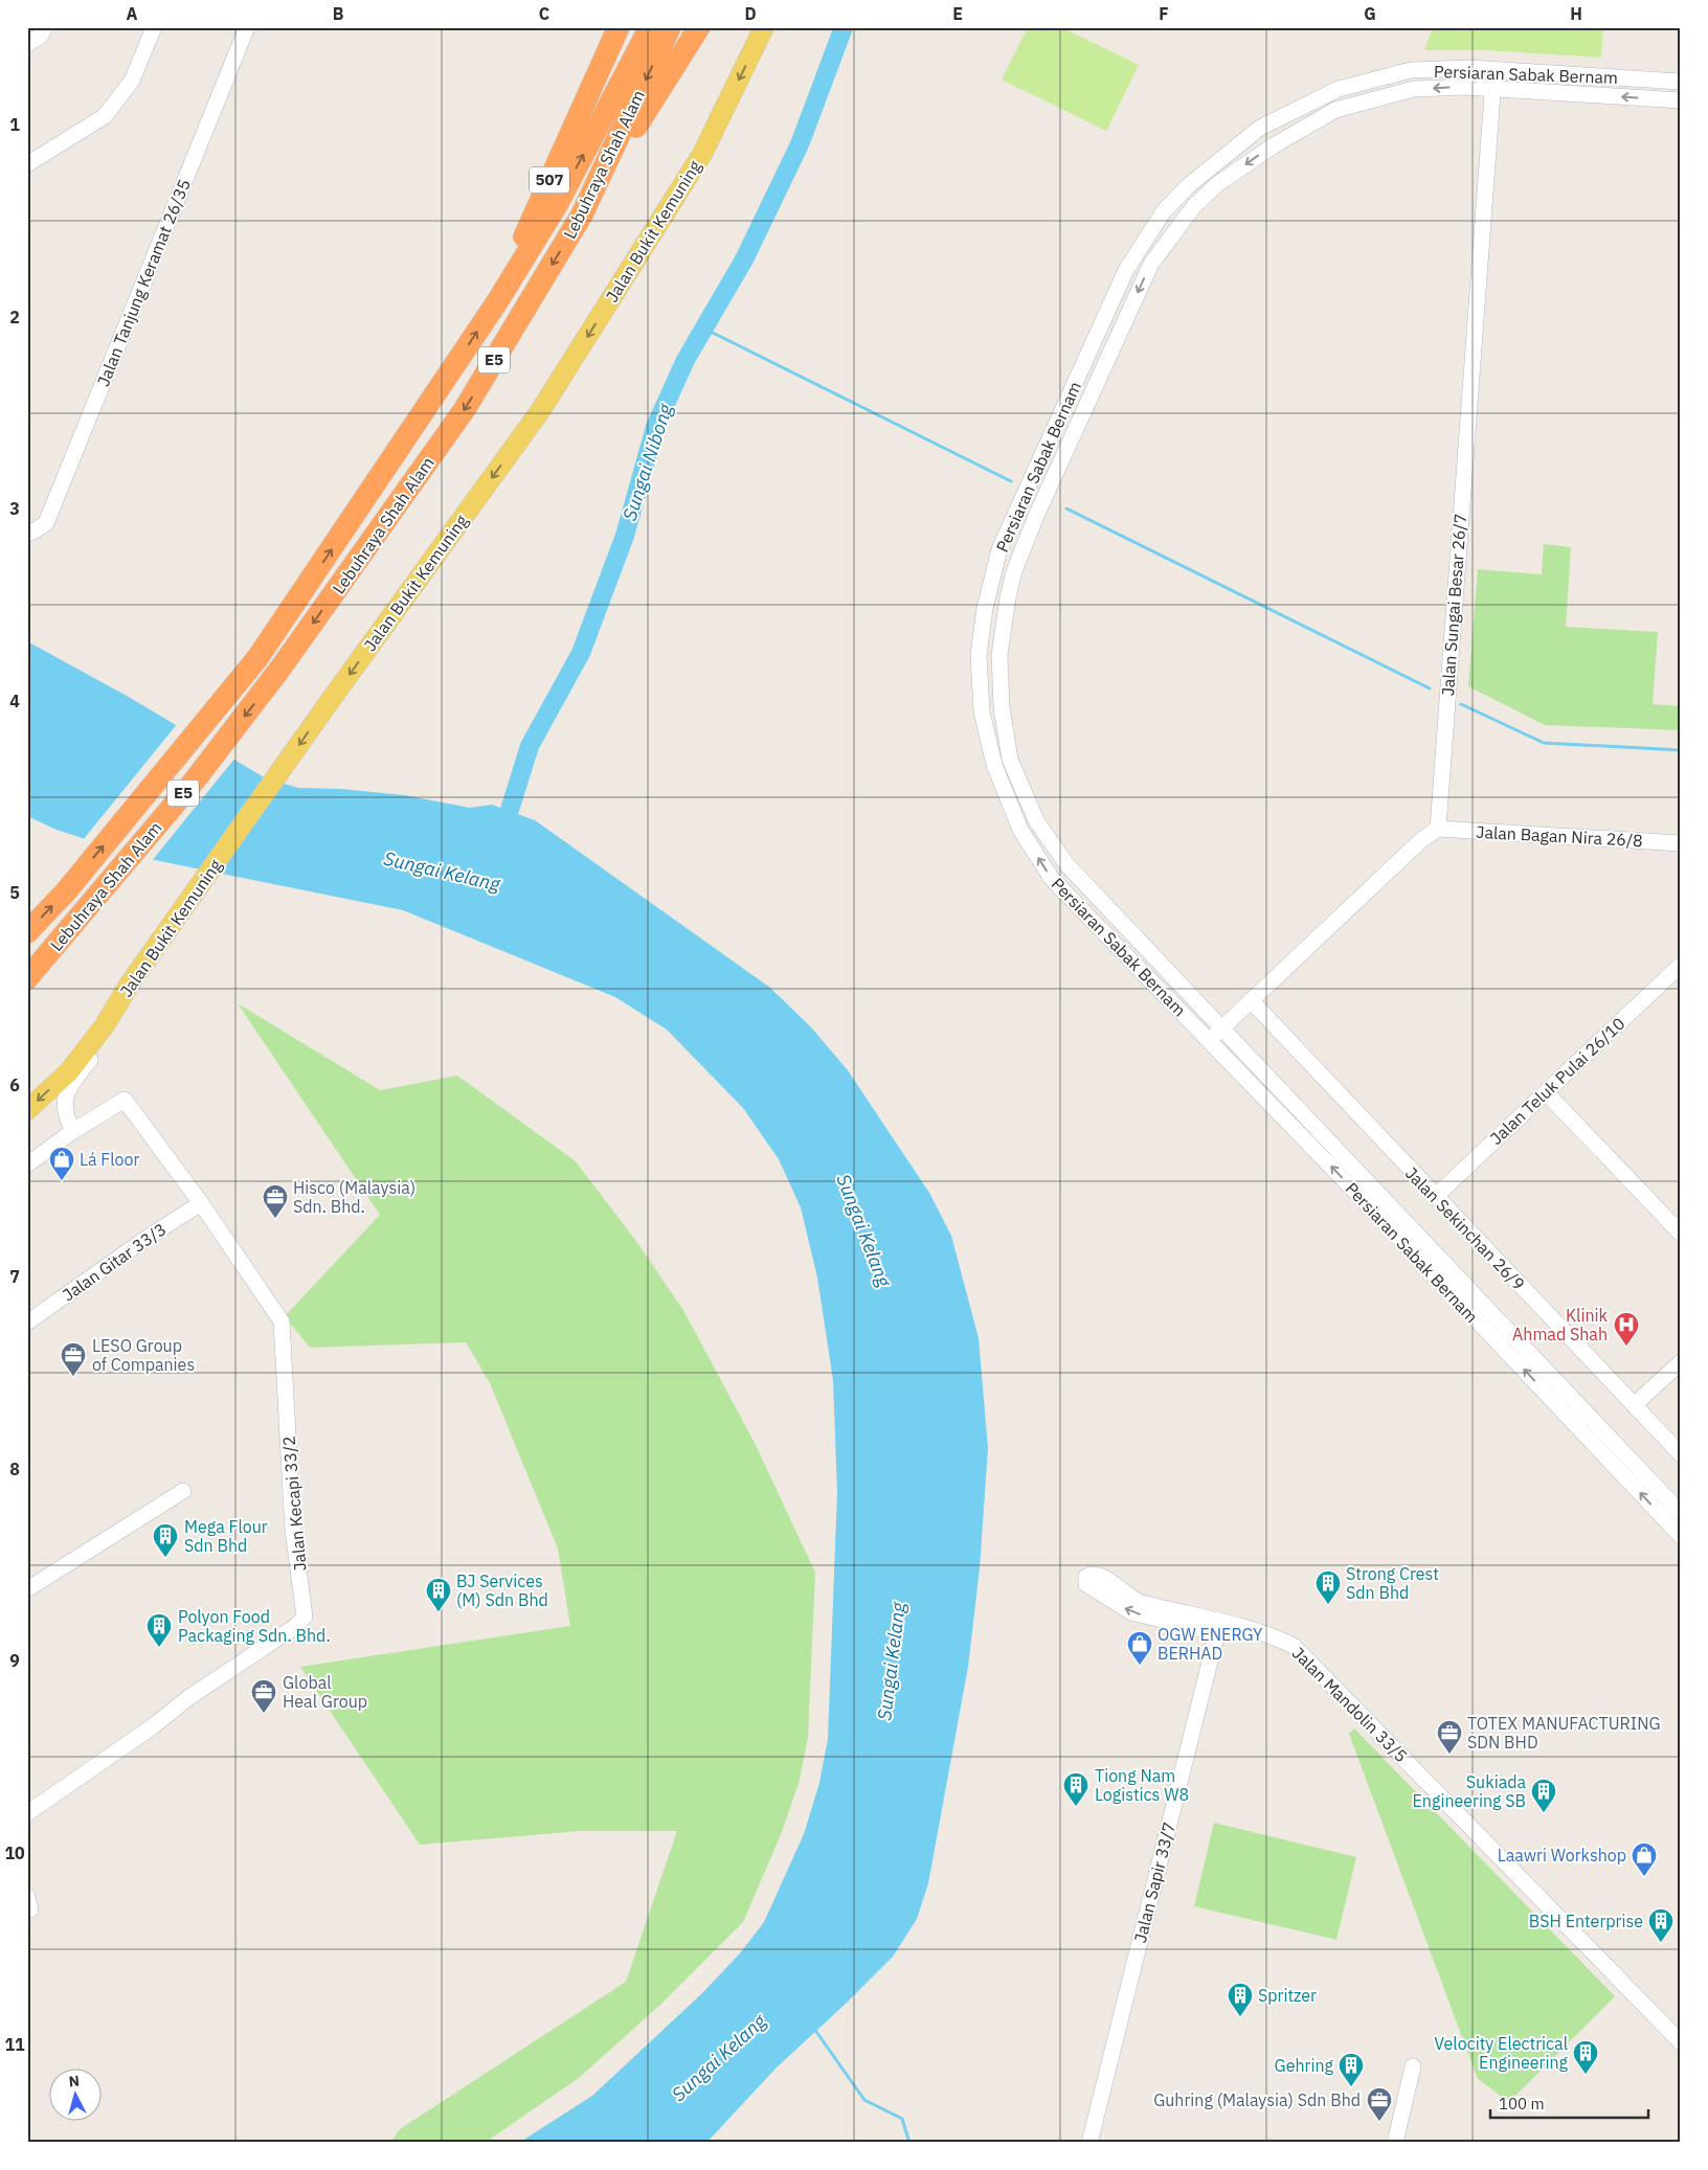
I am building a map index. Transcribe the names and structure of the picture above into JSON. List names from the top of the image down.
{
  "streets": {
    "highway": ["Lebuhraya Shah Alam", "507", "E5"],
    "main road": ["Jalan Bukit Kemuning"],
    "street": [
      "Persiaran Sabak Bernam",
      "Jalan Tanjung Keramat 26/35",
      "Jalan Sungai Besar 26/7",
      "Jalan Bagan Nira 26/8",
      "Jalan Teluk Pulai 26/10",
      "Jalan Sekinchan 26/9",
      "Jalan Gitar 33/3",
      "Jalan Kecapi 33/2",
      "Jalan Mandolin 33/5",
      "Jalan Sapir 33/7"
    ]
  },
  "crossings": [
    ["Persiaran Sabak Bernam", "Jalan Sungai Besar 26/7"],
    ["Lebuhraya Shah Alam", "507"],
    ["Jalan Sungai Besar 26/7", "Jalan Bagan Nira 26/8"],
    ["Jalan Teluk Pulai 26/10", "Jalan Sekinchan 26/9"],
    ["Jalan Gitar 33/3", "Jalan Kecapi 33/2"],
    ["Jalan Mandolin 33/5", "Jalan Sapir 33/7"]
  ],
  "one_way": ["Jalan Bukit Kemuning"],
  "water": ["Sungai Nibong", "Sungai Kelang"],
  "places": {
    "shop": ["Lá Floor", "OGW ENERGY BERHAD", "Laawri Workshop"],
    "office": [
      "Hisco (Malaysia) Sdn. Bhd.",
      "LESO Group of Companies",
      "Global Heal Group",
      "TOTEX MANUFACTURING SDN BHD",
      "Guhring (Malaysia) Sdn Bhd"
    ],
    "hospital": ["Klinik Ahmad Shah"],
    "building": [
      "Mega Flour Sdn Bhd",
      "Strong Crest Sdn Bhd",
      "BJ Services (M) Sdn Bhd",
      "Polyon Food Packaging Sdn. Bhd.",
      "Tiong Nam Logistics W8",
      "Sukiada Engineering SB",
      "BSH Enterprise",
      "Spritzer",
      "Velocity Electrical Engineering",
      "Gehring"
    ]
  },
  "scale_bar": "100 m",
  "north": "top",
  "grid": {
    "columns": [
      "A",
      "B",
      "C",
      "D",
      "E",
      "F",
      "G",
      "H"
    ],
    "rows": [
      "1",
      "2",
      "3",
      "4",
      "5",
      "6",
      "7",
      "8",
      "9",
      "10",
      "11"
    ]
  }
}
